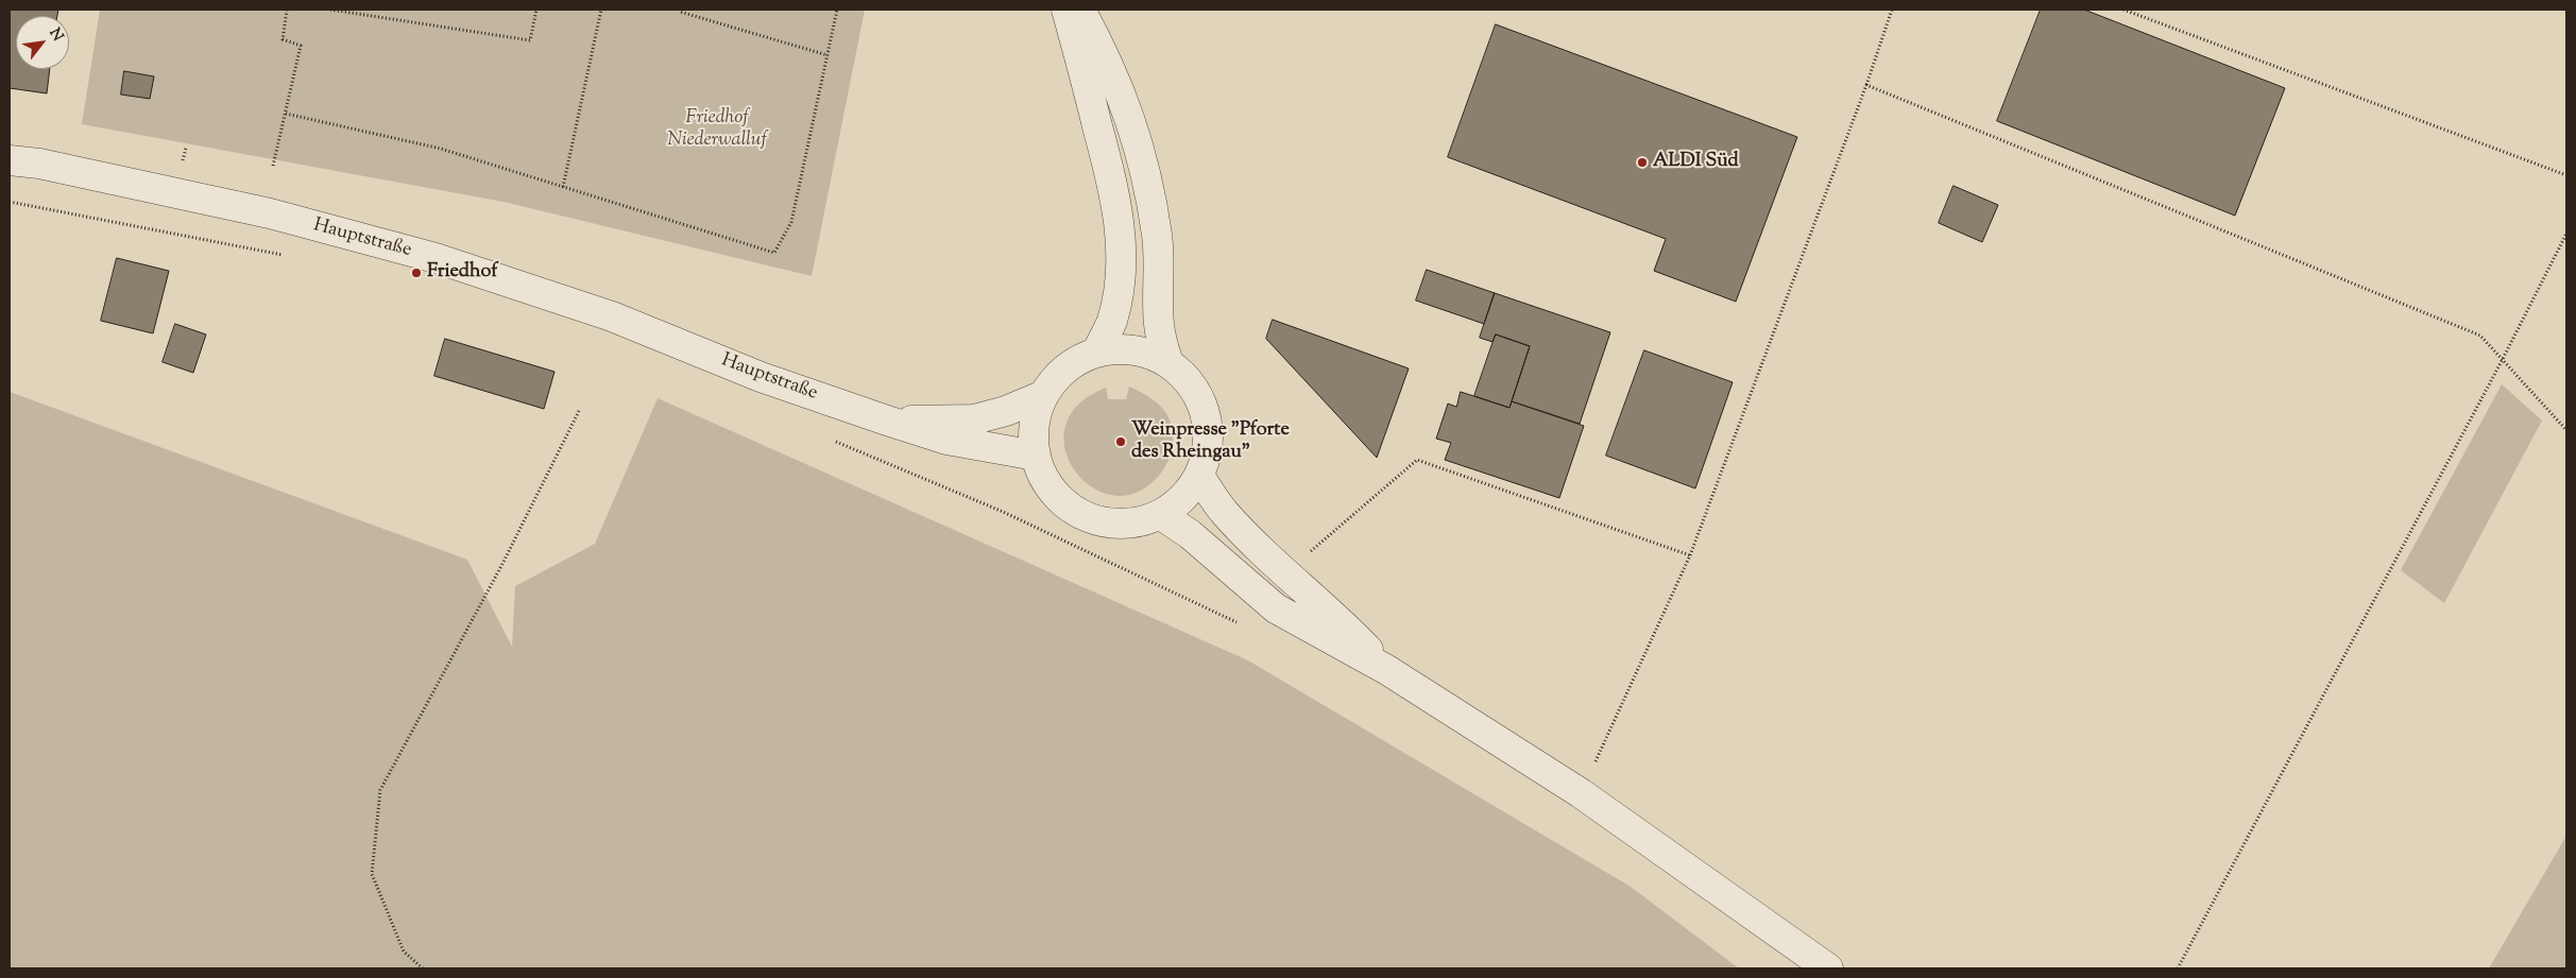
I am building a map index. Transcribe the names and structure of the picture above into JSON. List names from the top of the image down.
{
  "streets": {
    "street": ["Hauptstraße"]
  },
  "parks": ["Friedhof Niederwalluf"],
  "places": ["ALDI Süd", "Friedhof", "Weinpresse \"Pforte des Rheingau\""],
  "north": "top right"
}
